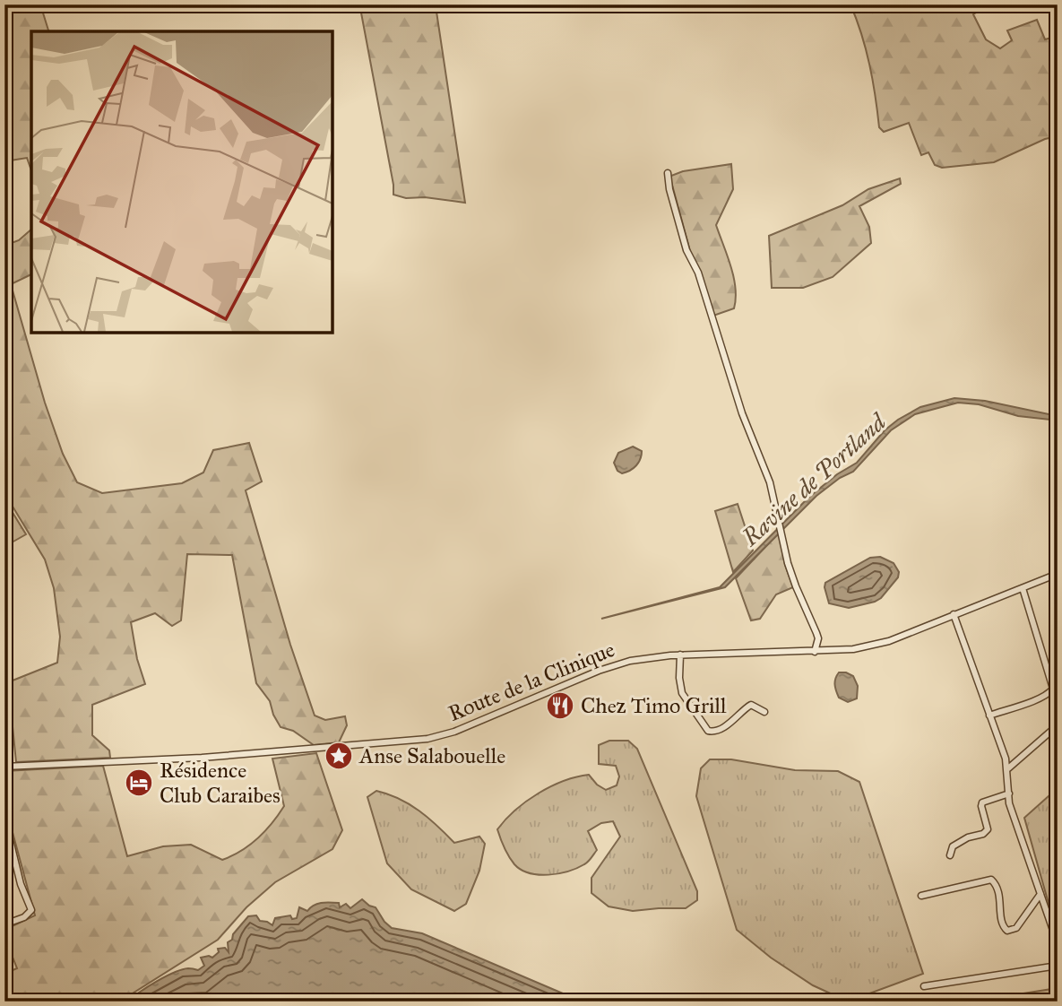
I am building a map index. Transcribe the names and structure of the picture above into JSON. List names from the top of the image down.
{
  "streets": {
    "street": ["Route de la Clinique"]
  },
  "water": ["Ravine de Portland"],
  "places": {
    "restaurant": ["Chez Timo Grill"],
    "place": ["Anse Salabouelle"],
    "hotel": ["Résidence Club Caraibes"]
  }
}
